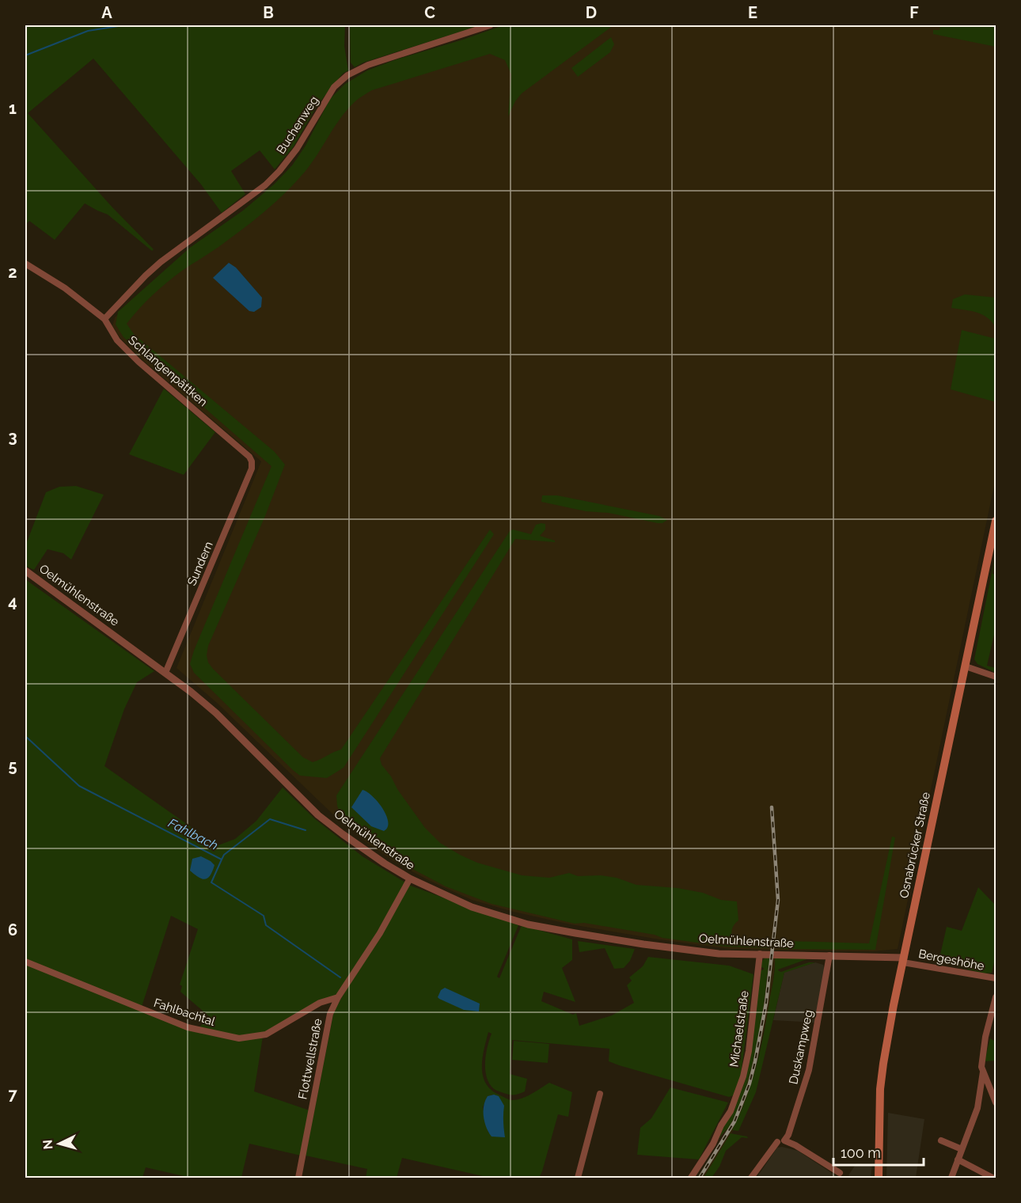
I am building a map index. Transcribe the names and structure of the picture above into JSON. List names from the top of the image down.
{
  "streets": {
    "main road": ["Osnabrücker Straße"],
    "street": [
      "Buchenweg",
      "Schlangenpättken",
      "Sundern",
      "Oelmühlenstraße",
      "Bergeshöhe",
      "Fahlbachtal",
      "Michaelstraße",
      "Duskampweg",
      "Flottwellstraße"
    ]
  },
  "crossings": [
    ["Buchenweg", "Schlangenpättken"],
    ["Schlangenpättken", "Sundern"],
    ["Sundern", "Oelmühlenstraße"],
    ["Oelmühlenstraße", "Osnabrücker Straße"],
    ["Oelmühlenstraße", "Bergeshöhe"],
    ["Oelmühlenstraße", "Michaelstraße"],
    ["Oelmühlenstraße", "Duskampweg"],
    ["Oelmühlenstraße", "Flottwellstraße"],
    ["Osnabrücker Straße", "Bergeshöhe"],
    ["Fahlbachtal", "Flottwellstraße"]
  ],
  "water": ["Fahlbach"],
  "scale_bar": "100 m",
  "north": "left",
  "grid": {
    "columns": [
      "A",
      "B",
      "C",
      "D",
      "E",
      "F"
    ],
    "rows": [
      "1",
      "2",
      "3",
      "4",
      "5",
      "6",
      "7"
    ]
  }
}
